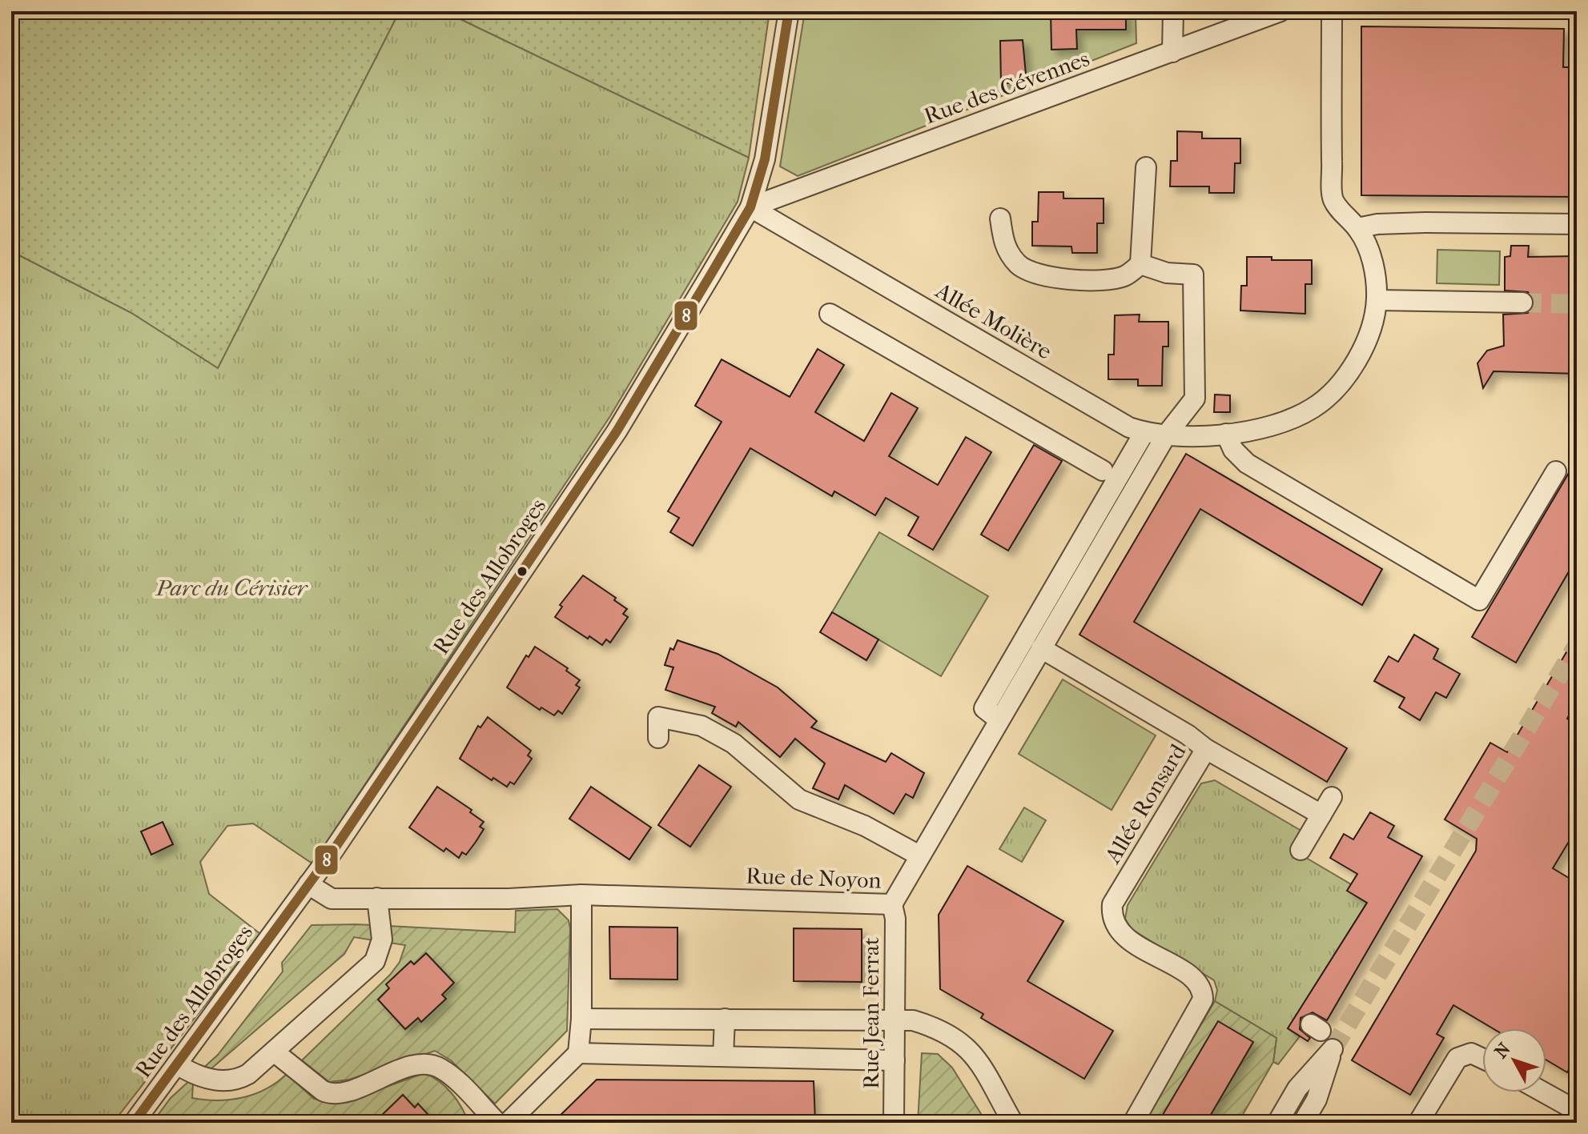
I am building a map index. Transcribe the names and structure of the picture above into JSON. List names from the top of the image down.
{
  "streets": {
    "street": [
      "Rue des Cévennes",
      "Allée Molière",
      "Rue des Allobroges",
      "Allée Ronsard",
      "Rue de Noyon",
      "Rue Jean Ferrat"
    ]
  },
  "crossings": [
    ["Rue des Cévennes", "Allée Molière"],
    ["Rue des Cévennes", "Rue des Allobroges"],
    ["Allée Molière", "Rue des Allobroges"],
    ["Allée Molière", "Rue de Noyon"],
    ["Rue des Allobroges", "Rue de Noyon"],
    ["Allée Ronsard", "Rue de Noyon"],
    ["Rue de Noyon", "Rue Jean Ferrat"]
  ],
  "parks": ["Parc du Cérisier"],
  "lines": ["transit line 8"],
  "north": "top left"
}
